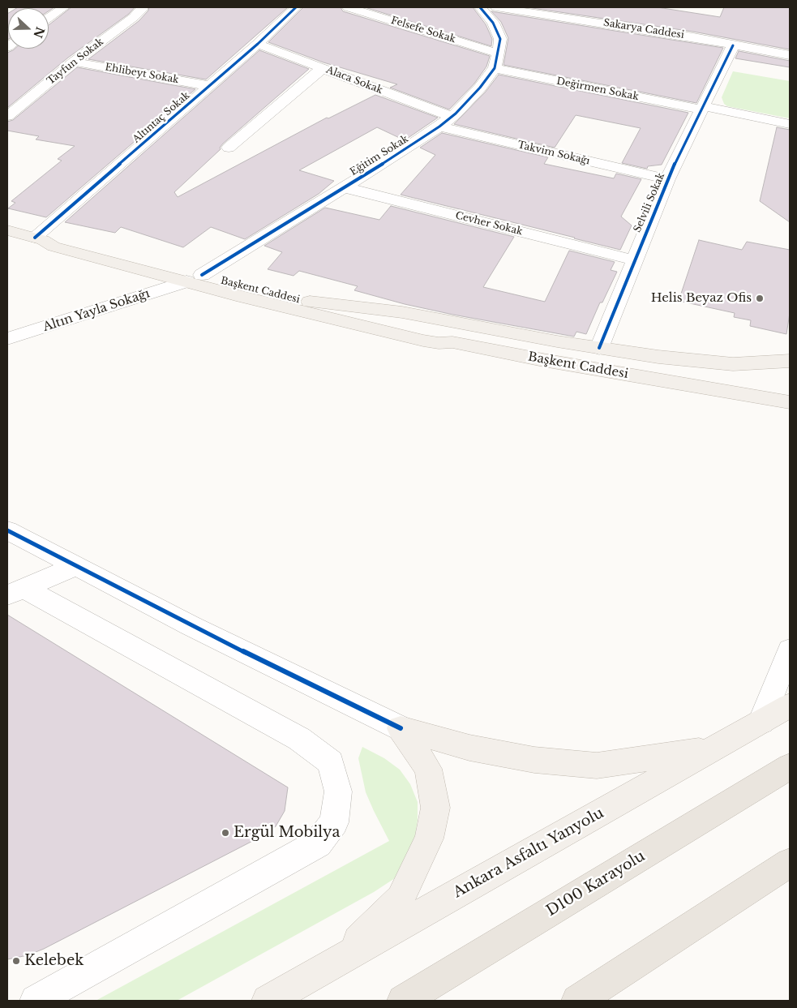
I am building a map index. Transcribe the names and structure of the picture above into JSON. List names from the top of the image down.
{
  "streets": {
    "highway": ["D100 Karayolu"],
    "main road": ["Başkent Caddesi", "Ankara Asfaltı Yanyolu"],
    "street": [
      "Sakarya Caddesi",
      "Felsefe Sokak",
      "Tayfun Sokak",
      "Ehlibeyt Sokak",
      "Alaca Sokak",
      "Değirmen Sokak",
      "Altıntaç Sokak",
      "Takvim Sokağı",
      "Eğitim Sokak",
      "Selvili Sokak",
      "Cevher Sokak",
      "Altın Yayla Sokağı"
    ]
  },
  "crossings": [
    ["Sakarya Caddesi", "Selvili Sokak"],
    ["Felsefe Sokak", "Eğitim Sokak"],
    ["Tayfun Sokak", "Ehlibeyt Sokak"],
    ["Ehlibeyt Sokak", "Altıntaç Sokak"],
    ["Alaca Sokak", "Altıntaç Sokak"],
    ["Alaca Sokak", "Eğitim Sokak"],
    ["Değirmen Sokak", "Eğitim Sokak"],
    ["Değirmen Sokak", "Selvili Sokak"],
    ["Altıntaç Sokak", "Başkent Caddesi"],
    ["Takvim Sokağı", "Eğitim Sokak"],
    ["Takvim Sokağı", "Selvili Sokak"],
    ["Eğitim Sokak", "Cevher Sokak"],
    ["Eğitim Sokak", "Başkent Caddesi"],
    ["Eğitim Sokak", "Altın Yayla Sokağı"],
    ["Selvili Sokak", "Cevher Sokak"],
    ["Başkent Caddesi", "Altın Yayla Sokağı"]
  ],
  "places": ["Helis Beyaz Ofis", "Ergül Mobilya", "Kelebek"],
  "north": "right"
}
